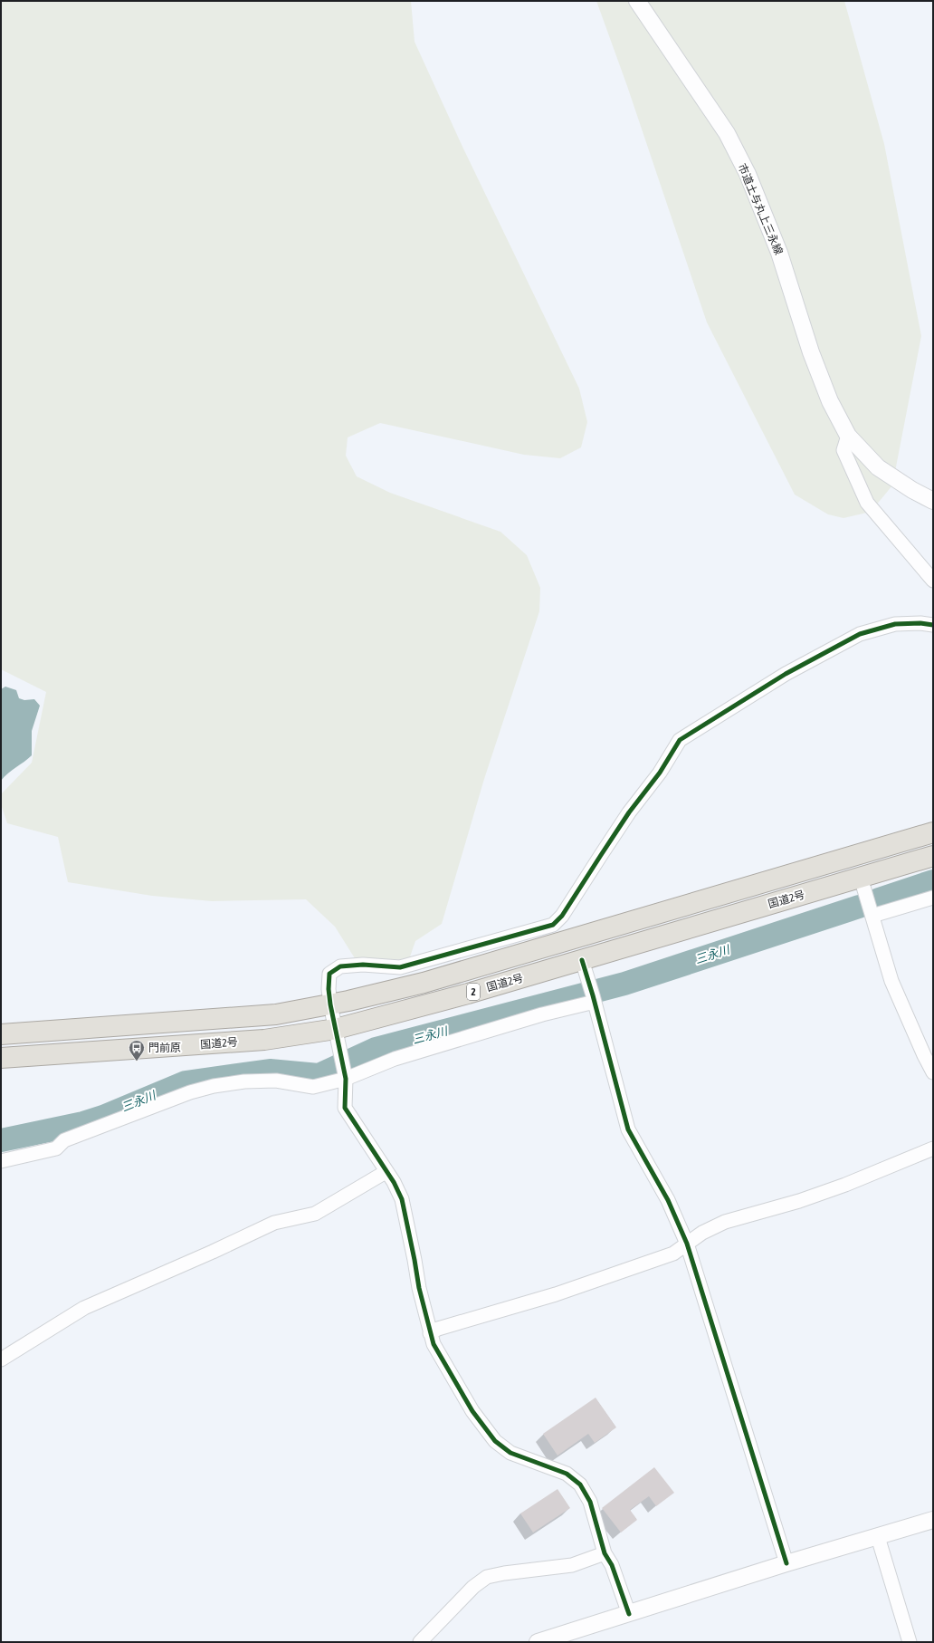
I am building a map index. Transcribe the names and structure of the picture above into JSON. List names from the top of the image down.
{
  "streets": {
    "highway": ["国道2号", "2"],
    "street": ["市道土与丸上三永線"]
  },
  "water": ["三永川"],
  "places": {
    "bus stop": ["門前原"]
  }
}
